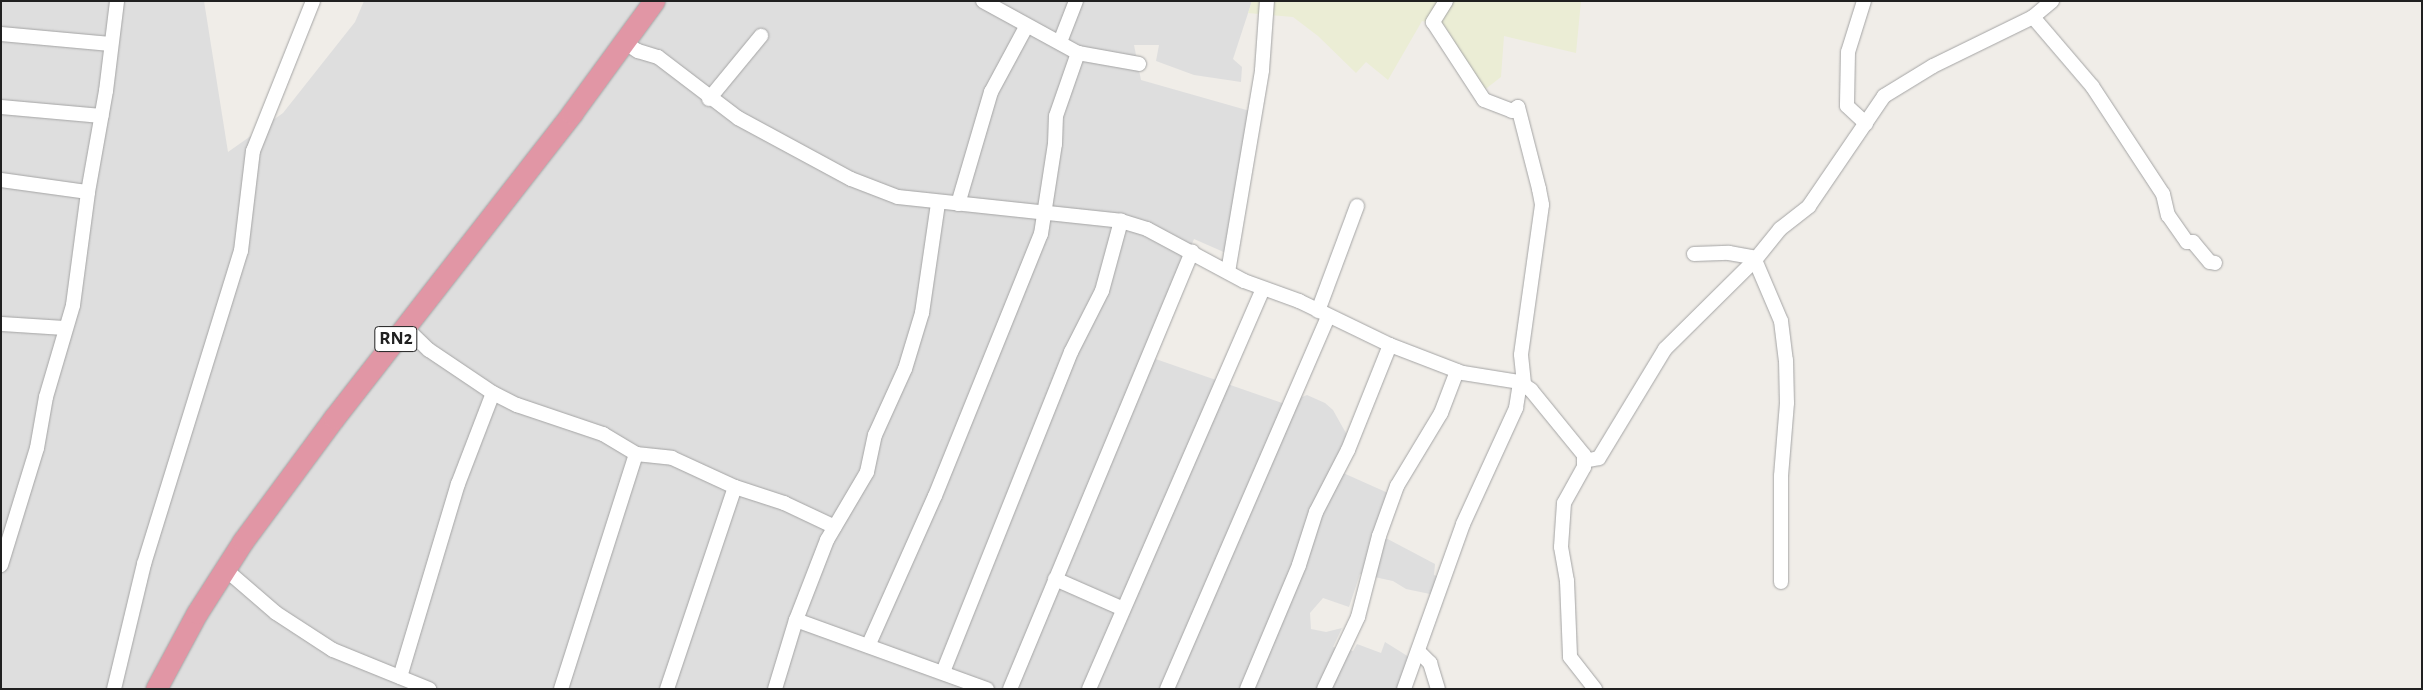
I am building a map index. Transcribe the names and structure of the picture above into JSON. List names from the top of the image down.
{
  "streets": {
    "highway": ["RN2"]
  }
}
